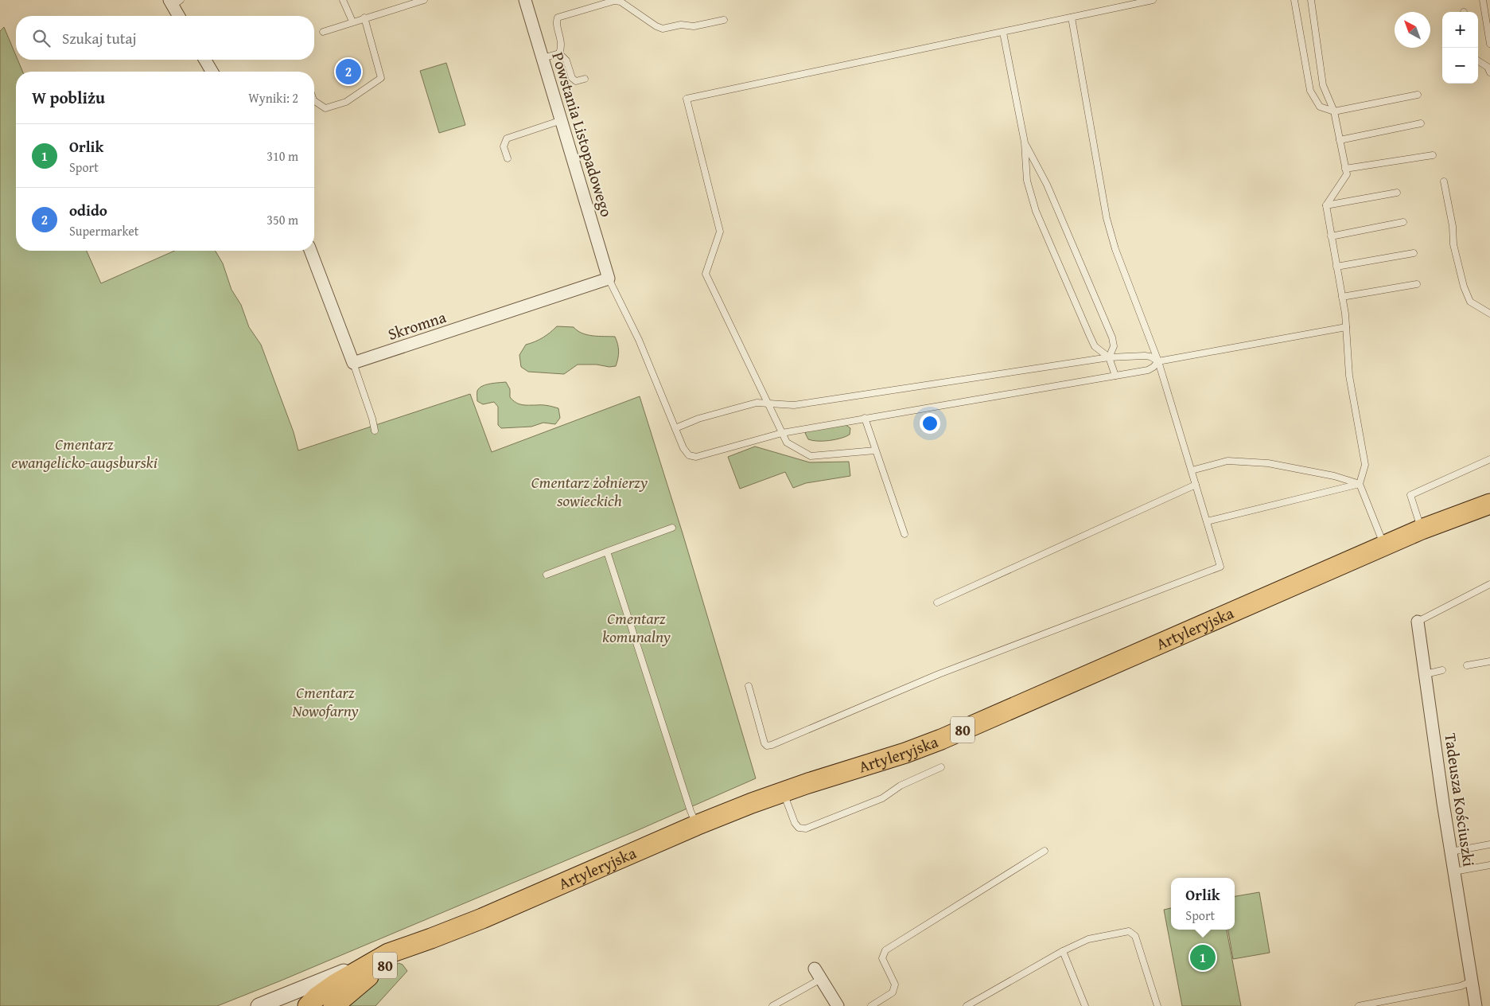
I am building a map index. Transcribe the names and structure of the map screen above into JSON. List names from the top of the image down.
{
  "streets": {
    "main road": ["Artyleryjska", "80"],
    "street": ["Powstania Listopadowego", "Skromna", "Tadeusza Kościuszki"]
  },
  "crossings": [
    ["Powstania Listopadowego", "Skromna"],
    ["Artyleryjska", "80"]
  ],
  "parks": [
    "Cmentarz ewangelicko-augsburski",
    "Cmentarz żołnierzy sowieckich",
    "Cmentarz komunalny",
    "Cmentarz Nowofarny"
  ],
  "north": "top left",
  "page": {
    "map_buttons": ["+", "−"],
    "search": "Szukaj tutaj",
    "pins": ["2", "1"],
    "heading": ["W pobliżu", "Wyniki: 2"],
    "list": [
      {
        "mark": "1",
        "name": "Orlik",
        "note": "Sport",
        "value": "310 m"
      },
      {
        "mark": "2",
        "name": "odido",
        "note": "Supermarket",
        "value": "350 m"
      }
    ],
    "popup": ["Orlik", "Sport"]
  }
}
